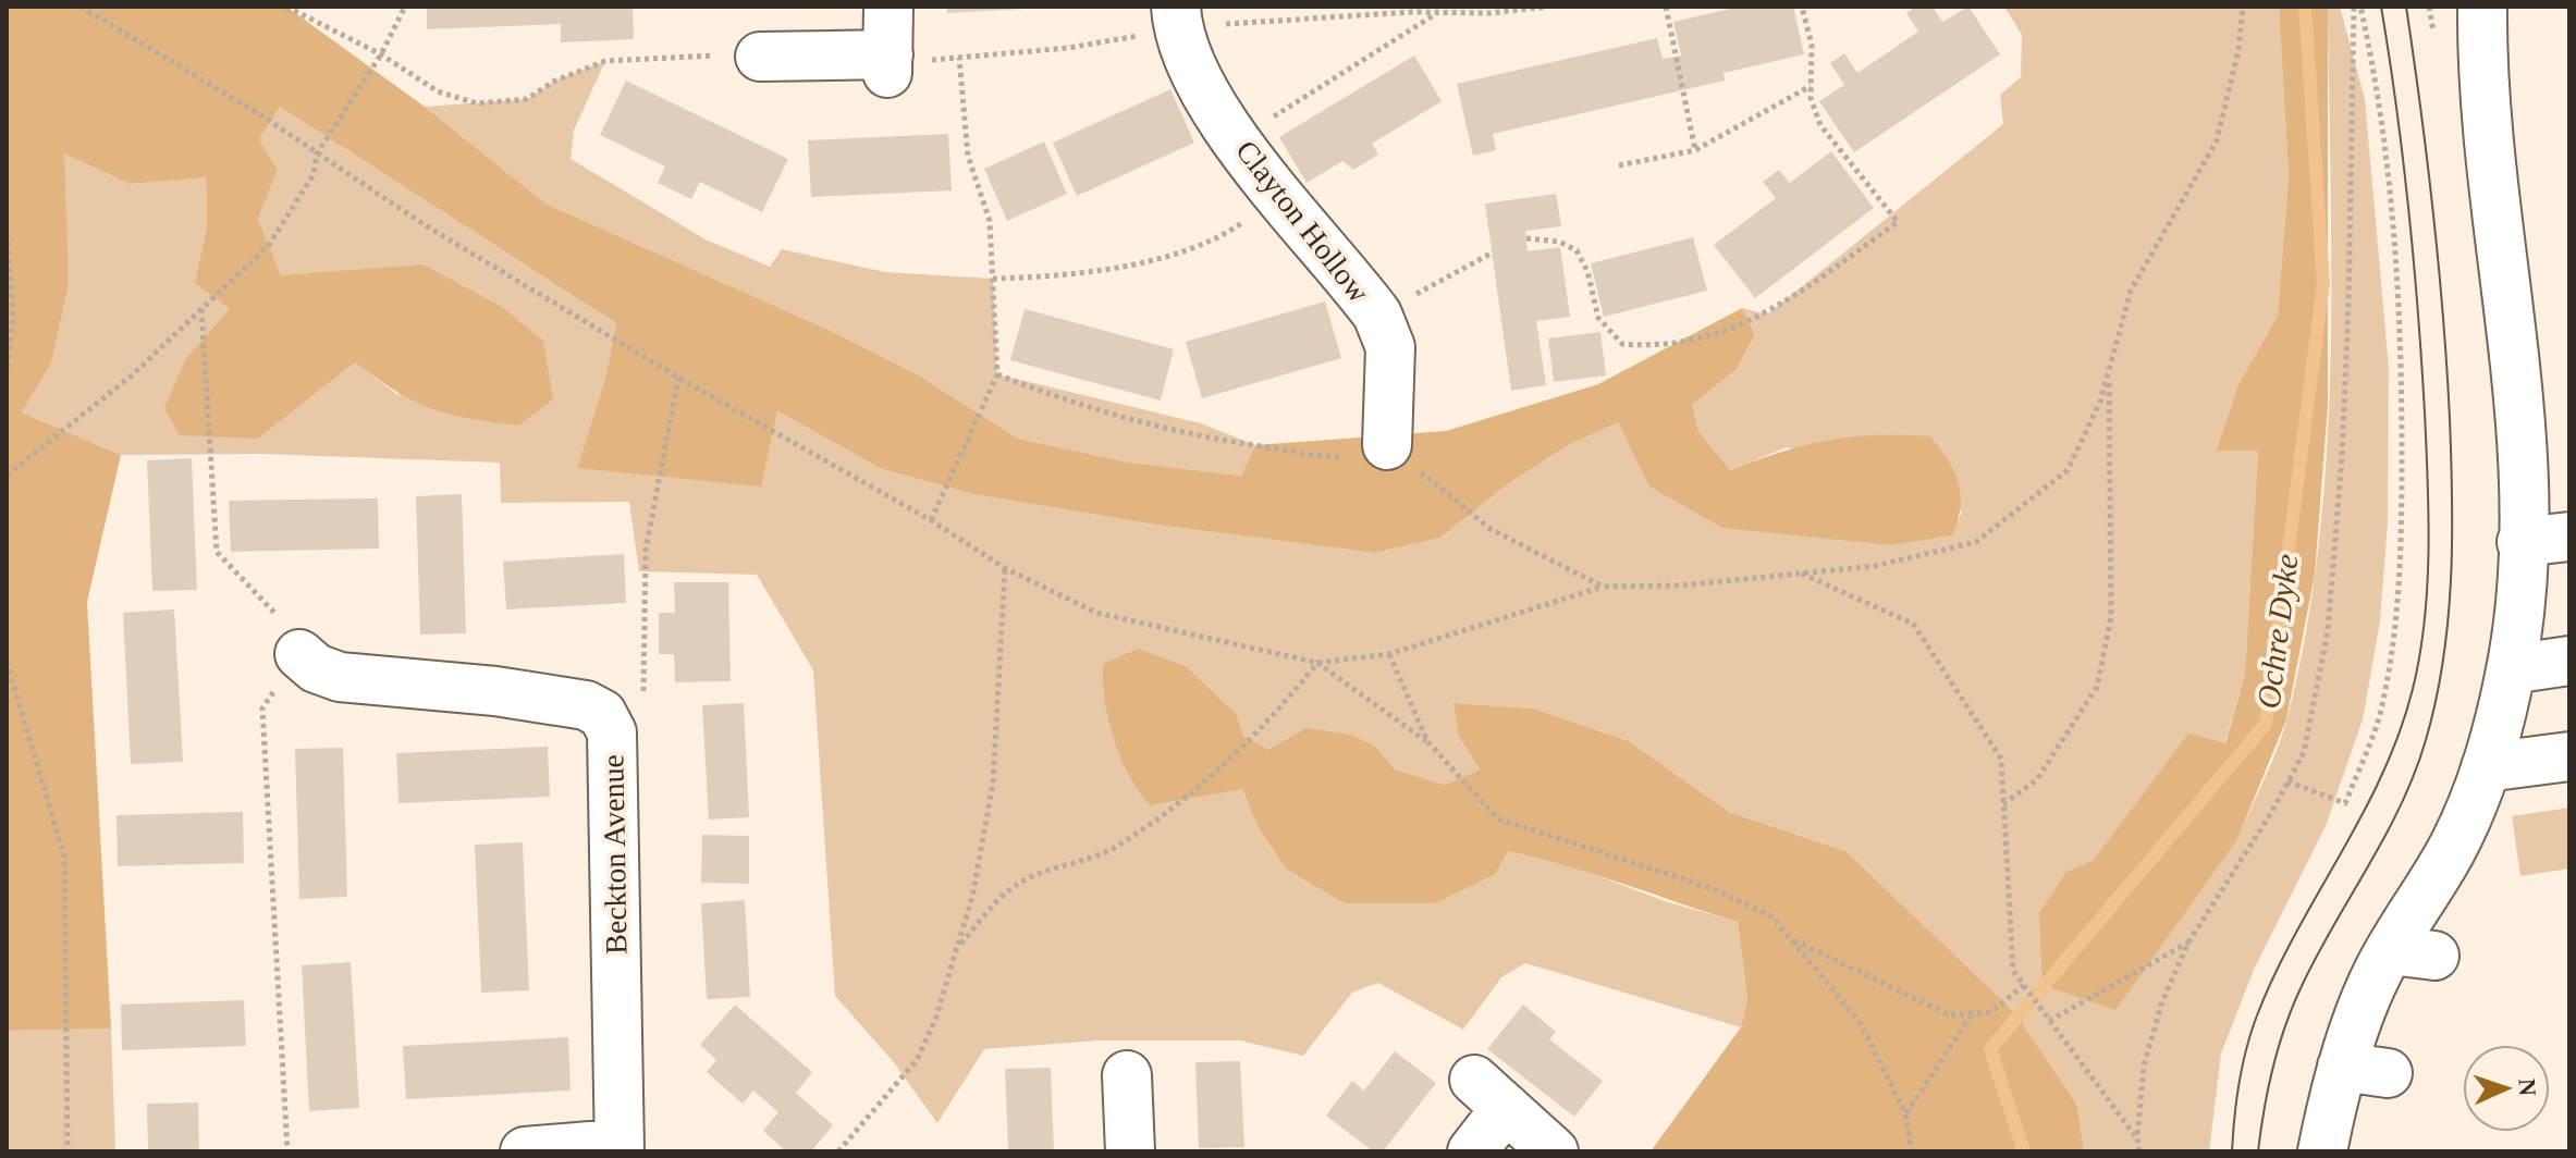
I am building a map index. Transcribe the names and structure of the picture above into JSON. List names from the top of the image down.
{
  "streets": {
    "street": ["Clayton Hollow", "Beckton Avenue"]
  },
  "water": ["Ochre Dyke"],
  "north": "right"
}
